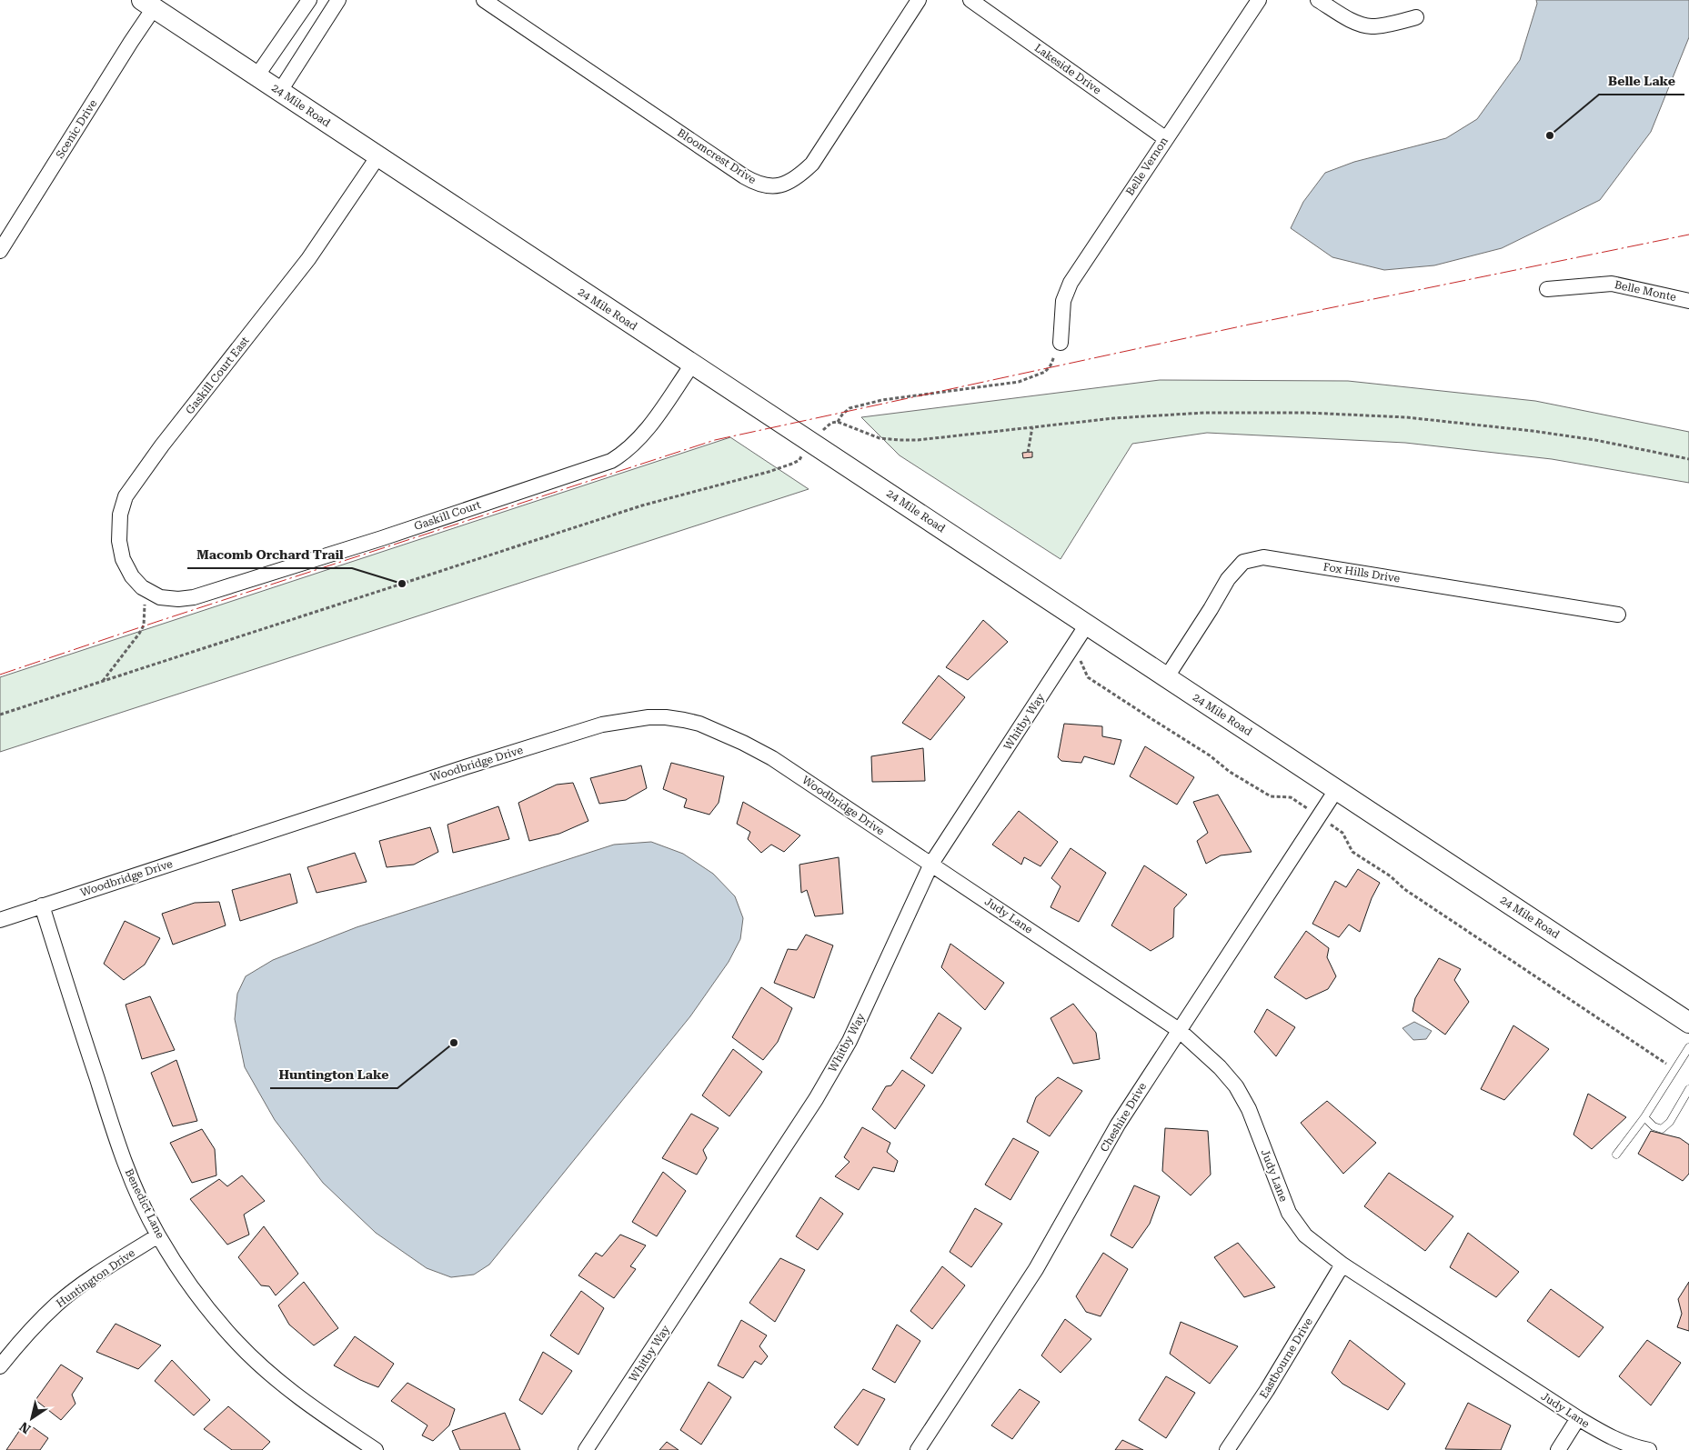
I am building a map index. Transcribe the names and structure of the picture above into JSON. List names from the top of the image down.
{
  "streets": {
    "street": [
      "Lakeside Drive",
      "24 Mile Road",
      "Scenic Drive",
      "Bloomcrest Drive",
      "Belle Vernon",
      "Belle Monte",
      "Gaskill Court East",
      "Gaskill Court",
      "Fox Hills Drive",
      "Whitby Way",
      "Woodbridge Drive",
      "Judy Lane",
      "Cheshire Drive",
      "Benedict Lane",
      "Huntington Drive",
      "Eastbourne Drive"
    ]
  },
  "crossings": [
    ["Lakeside Drive", "Belle Vernon"],
    ["24 Mile Road", "Scenic Drive"],
    ["24 Mile Road", "Gaskill Court East"],
    ["24 Mile Road", "Gaskill Court"],
    ["24 Mile Road", "Fox Hills Drive"],
    ["24 Mile Road", "Whitby Way"],
    ["24 Mile Road", "Cheshire Drive"],
    ["Gaskill Court East", "Gaskill Court"],
    ["Whitby Way", "Woodbridge Drive"],
    ["Whitby Way", "Judy Lane"],
    ["Woodbridge Drive", "Judy Lane"],
    ["Woodbridge Drive", "Benedict Lane"],
    ["Judy Lane", "Cheshire Drive"],
    ["Judy Lane", "Eastbourne Drive"],
    ["Benedict Lane", "Huntington Drive"]
  ],
  "places": ["Belle Lake", "Macomb Orchard Trail", "Huntington Lake"],
  "north": "bottom left"
}
